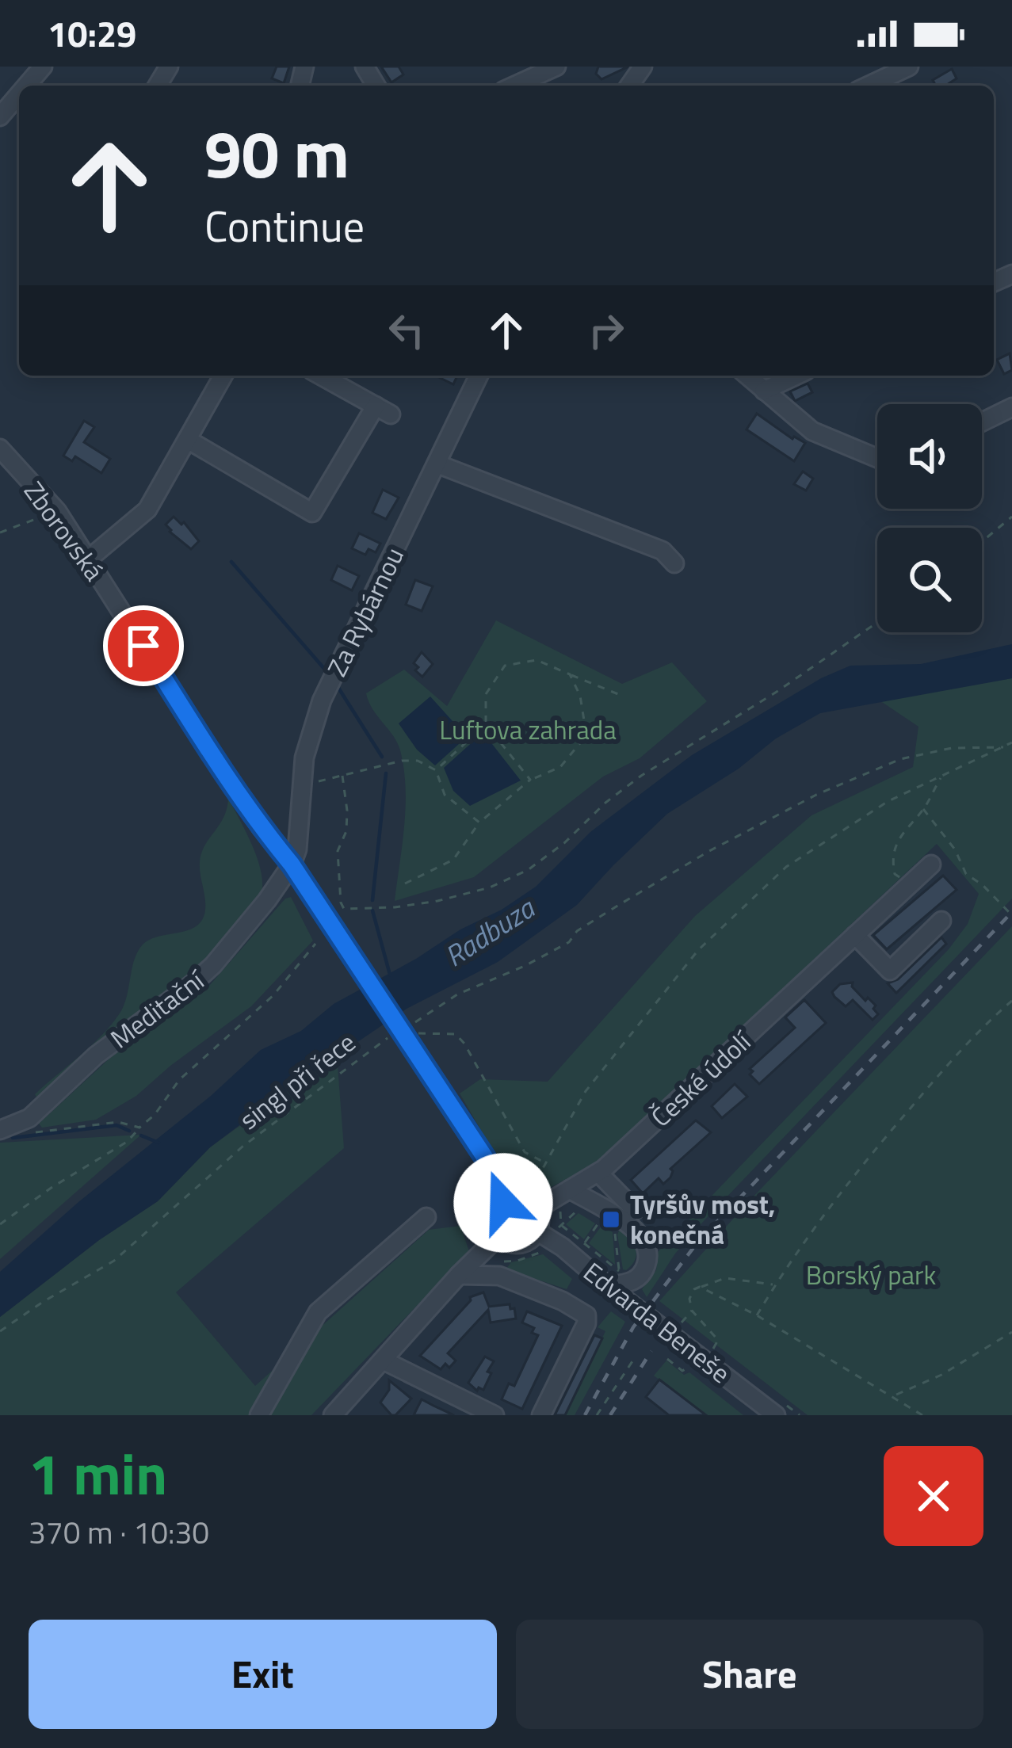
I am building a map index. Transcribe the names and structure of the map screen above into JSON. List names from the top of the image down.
{
  "streets": {
    "street": [
      "Zborovská",
      "Za Rybárnou",
      "Meditační",
      "České údolí",
      "Edvarda Beneše"
    ],
    "path": ["singl při řece"]
  },
  "crossings": [
    ["Zborovská", "Za Rybárnou"],
    ["Zborovská", "Meditační"],
    ["Zborovská", "České údolí"],
    ["Zborovská", "Edvarda Beneše"],
    ["Za Rybárnou", "Meditační"],
    ["České údolí", "Edvarda Beneše"]
  ],
  "water": ["Radbuza"],
  "parks": ["Luftova zahrada", "Borský park"],
  "places": {
    "transit": ["Tyršův most, konečná"]
  },
  "page": {
    "status": "10:29",
    "turn": ["90 m", "Continue"],
    "heading": ["1 min", "370 m · 10:30"],
    "buttons": ["Exit", "Share"]
  }
}
